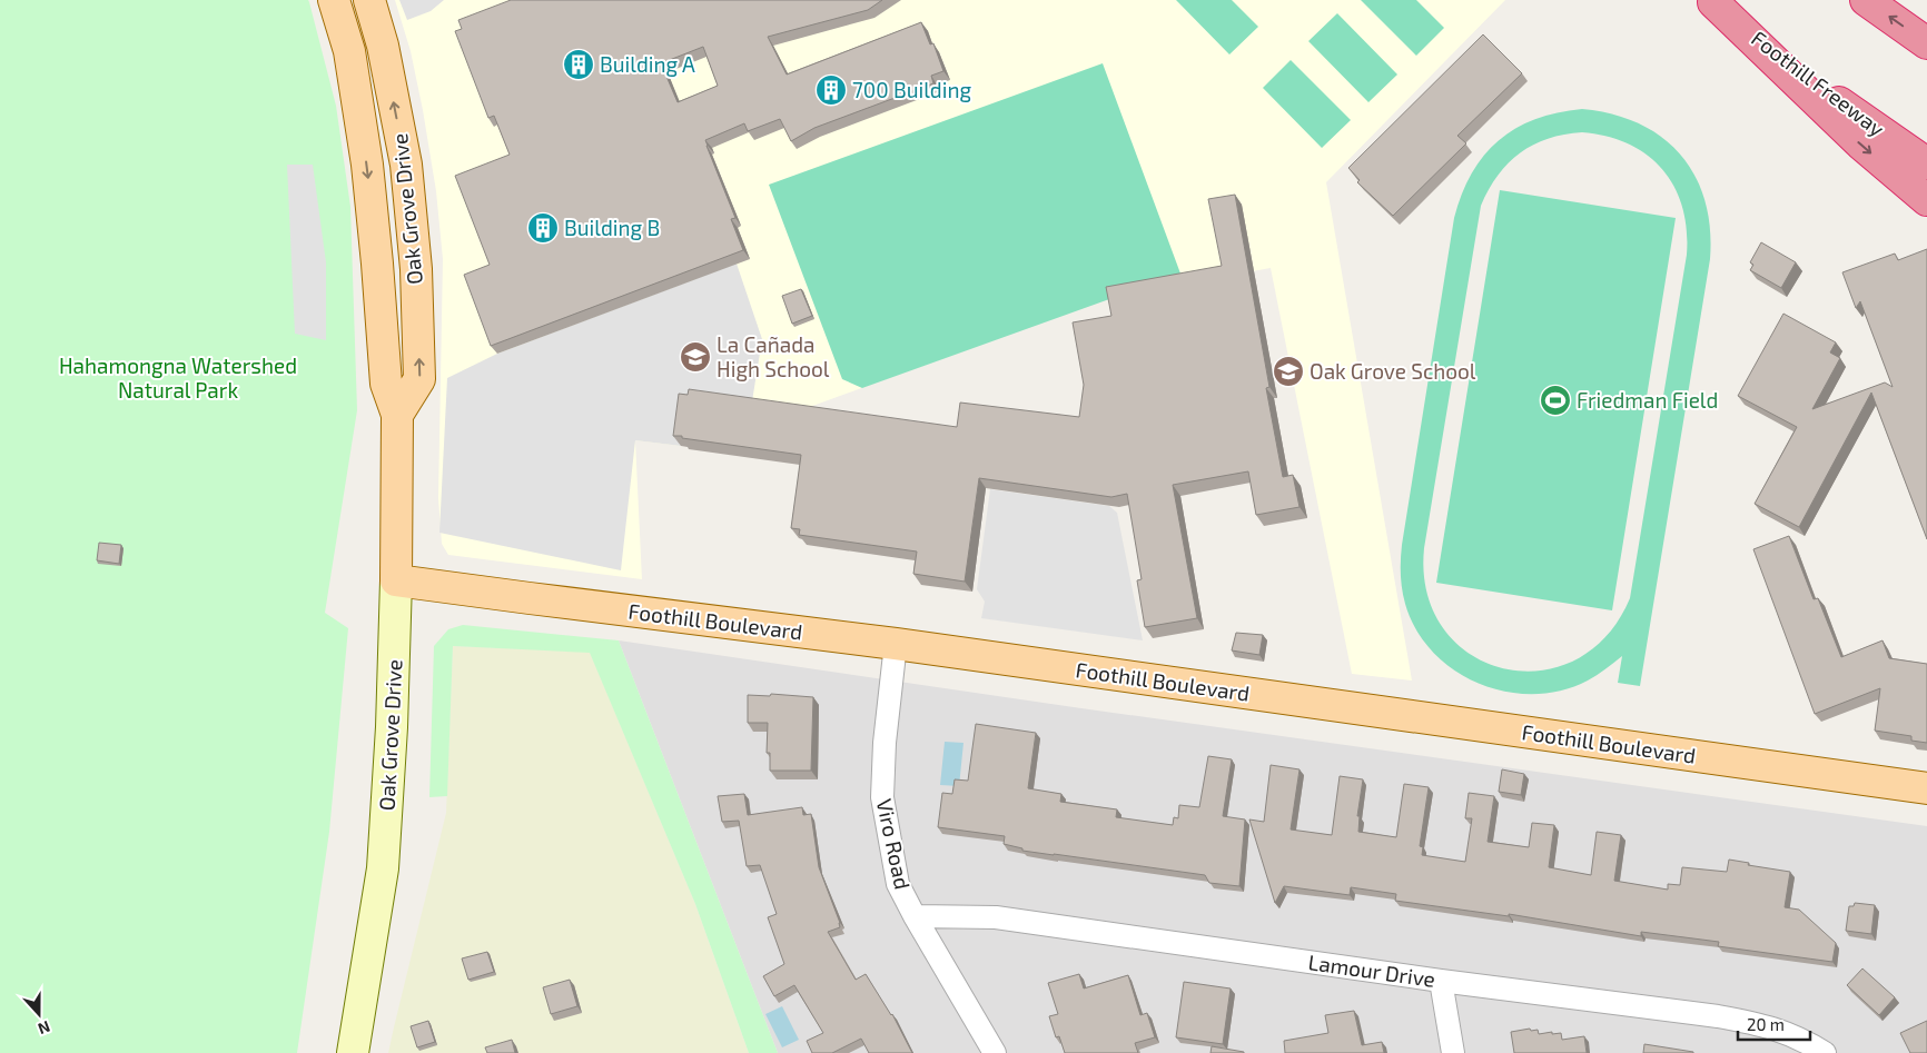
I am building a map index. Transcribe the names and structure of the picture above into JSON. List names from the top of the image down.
{
  "streets": {
    "highway": ["Foothill Freeway"],
    "main road": ["Oak Grove Drive", "Foothill Boulevard"],
    "street": ["Viro Road", "Lamour Drive"]
  },
  "crossings": [
    ["Oak Grove Drive", "Foothill Boulevard"],
    ["Foothill Boulevard", "Viro Road"],
    ["Viro Road", "Lamour Drive"]
  ],
  "parks": ["Hahamongna Watershed Natural Park"],
  "places": {
    "building": ["Building A", "700 Building", "Building B"],
    "school or university": ["La Cañada High School", "Oak Grove School"],
    "sports": ["Friedman Field"]
  },
  "scale_bar": "20 m",
  "north": "bottom"
}
